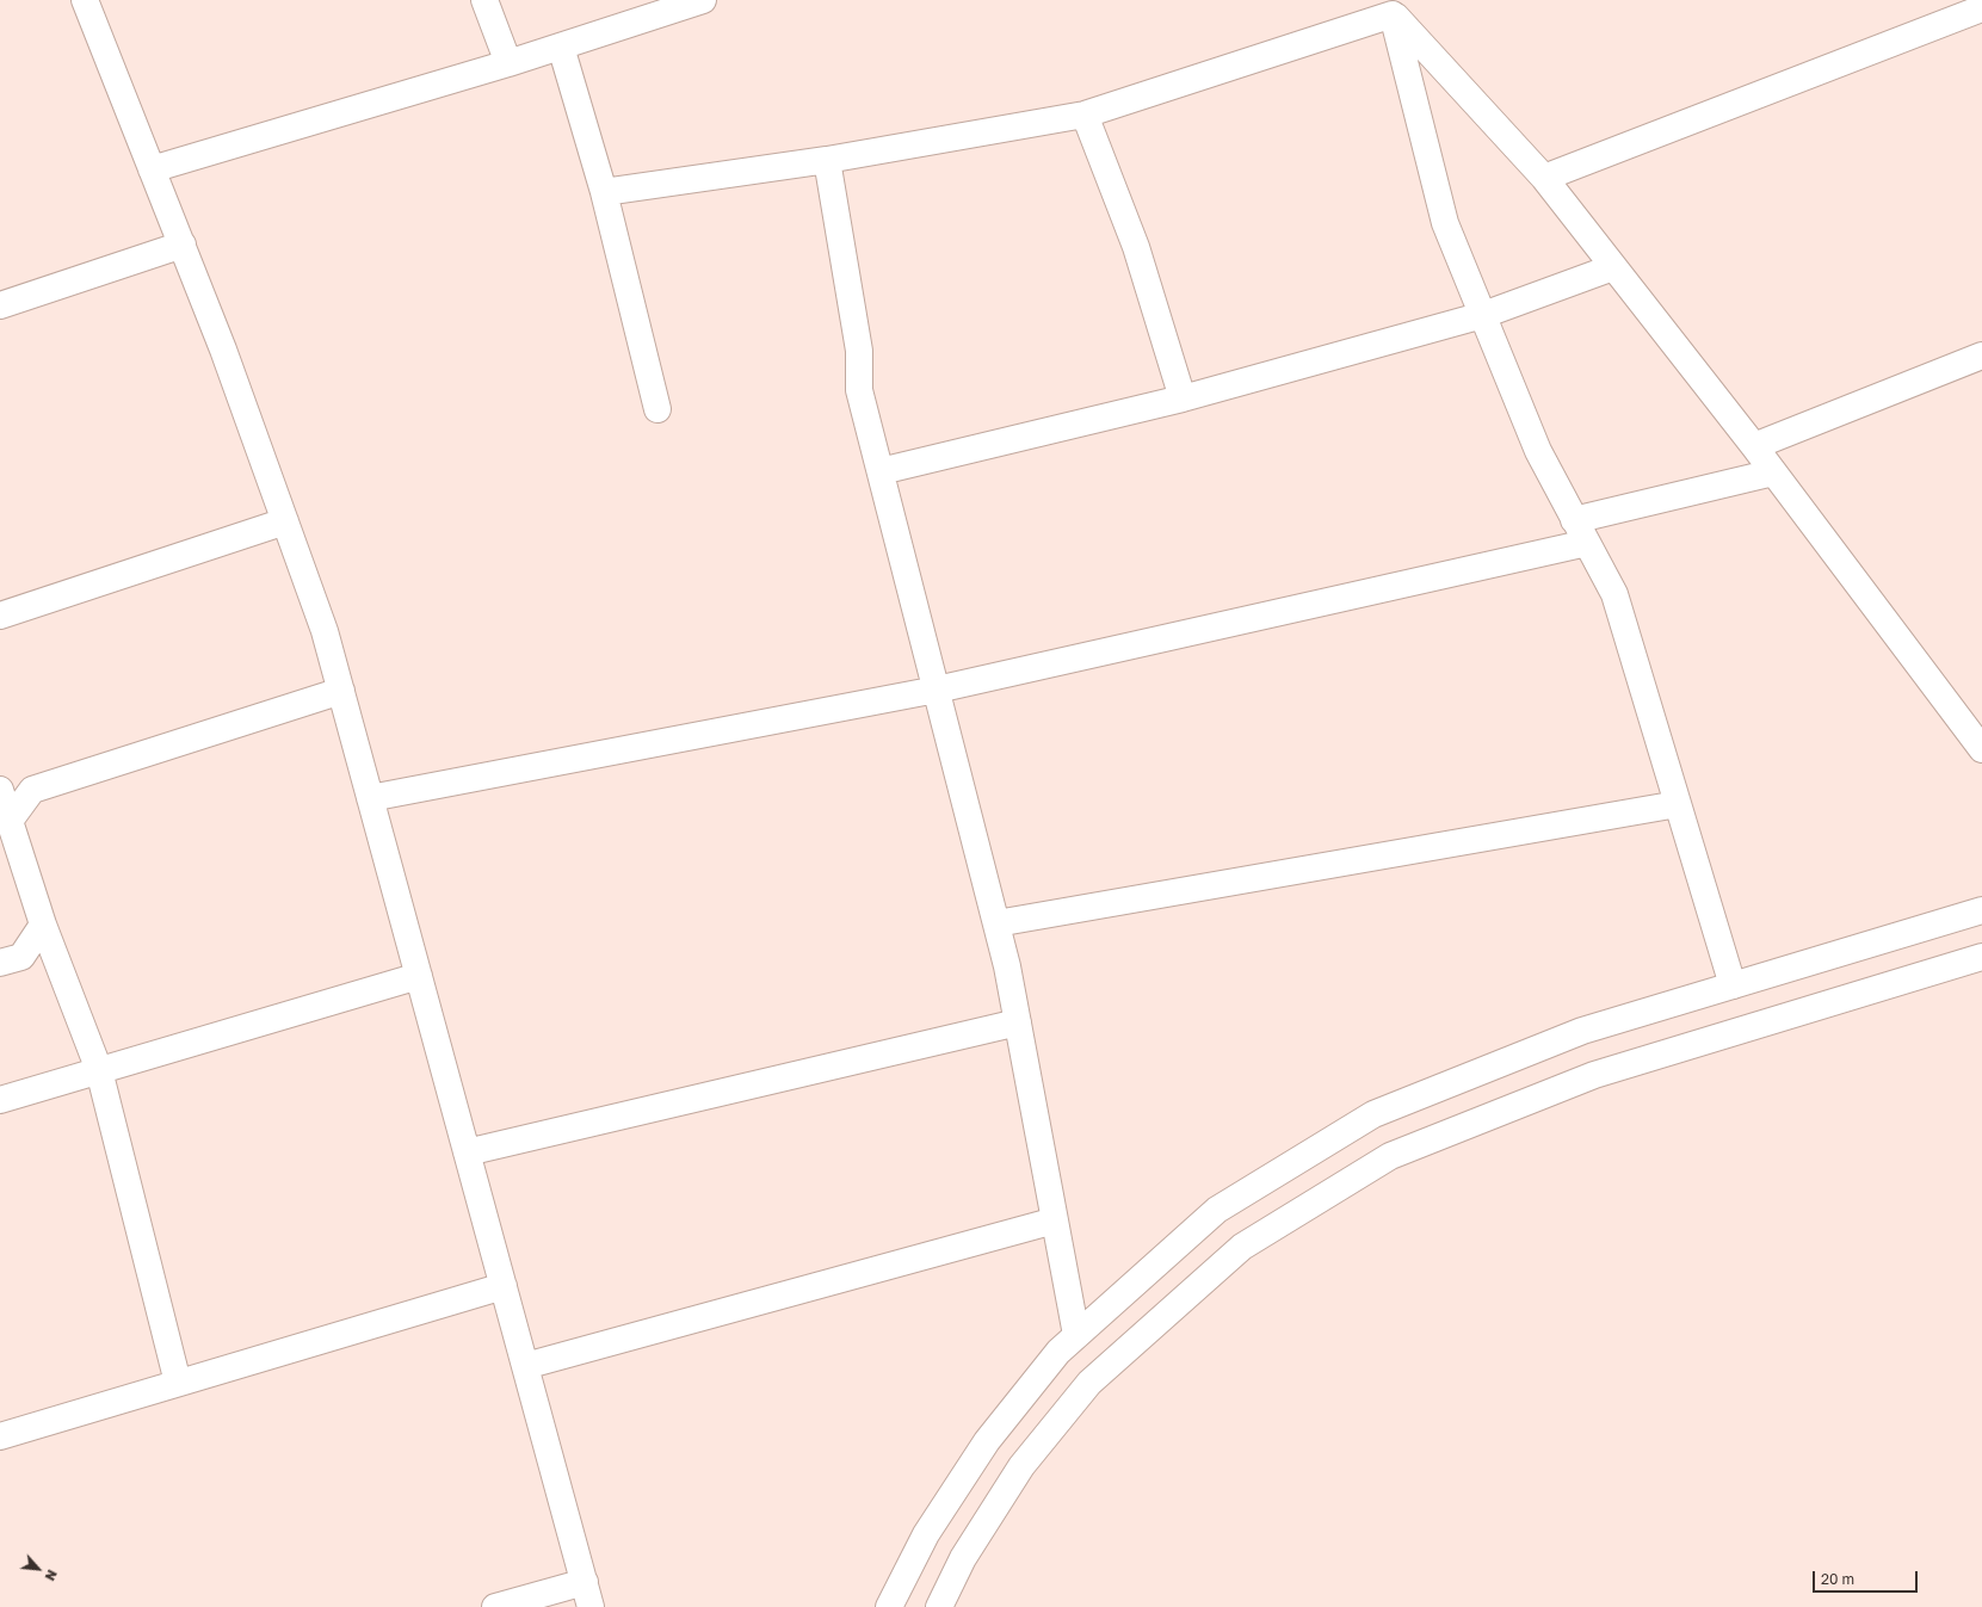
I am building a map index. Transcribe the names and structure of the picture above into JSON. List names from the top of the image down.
{
  "scale_bar": "20 m",
  "north": "bottom right"
}
